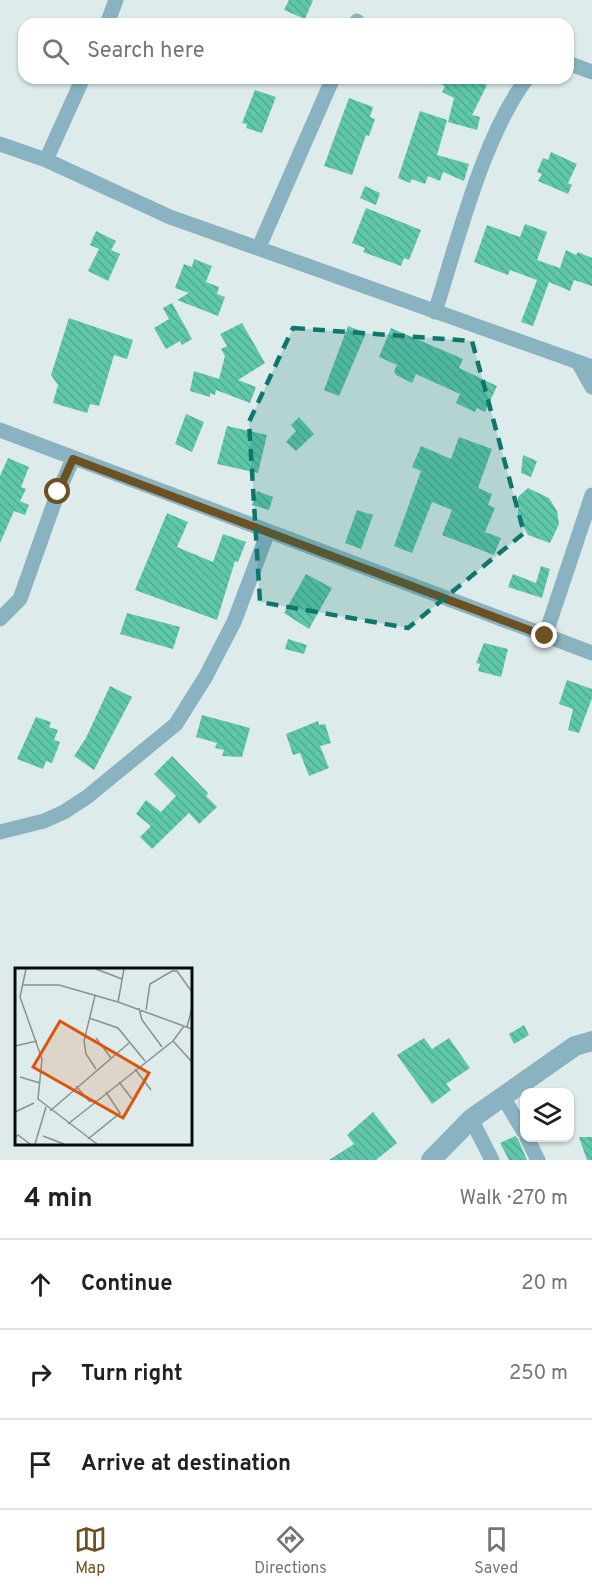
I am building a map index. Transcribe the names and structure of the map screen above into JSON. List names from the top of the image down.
{
  "page": {
    "search": "Search here",
    "heading": ["4 min", "Walk · 270 m"],
    "list": [
      ["Continue", "20 m"],
      ["Turn right", "250 m"],
      "Arrive at destination"
    ],
    "nav": ["Map", "Directions", "Saved"]
  }
}
